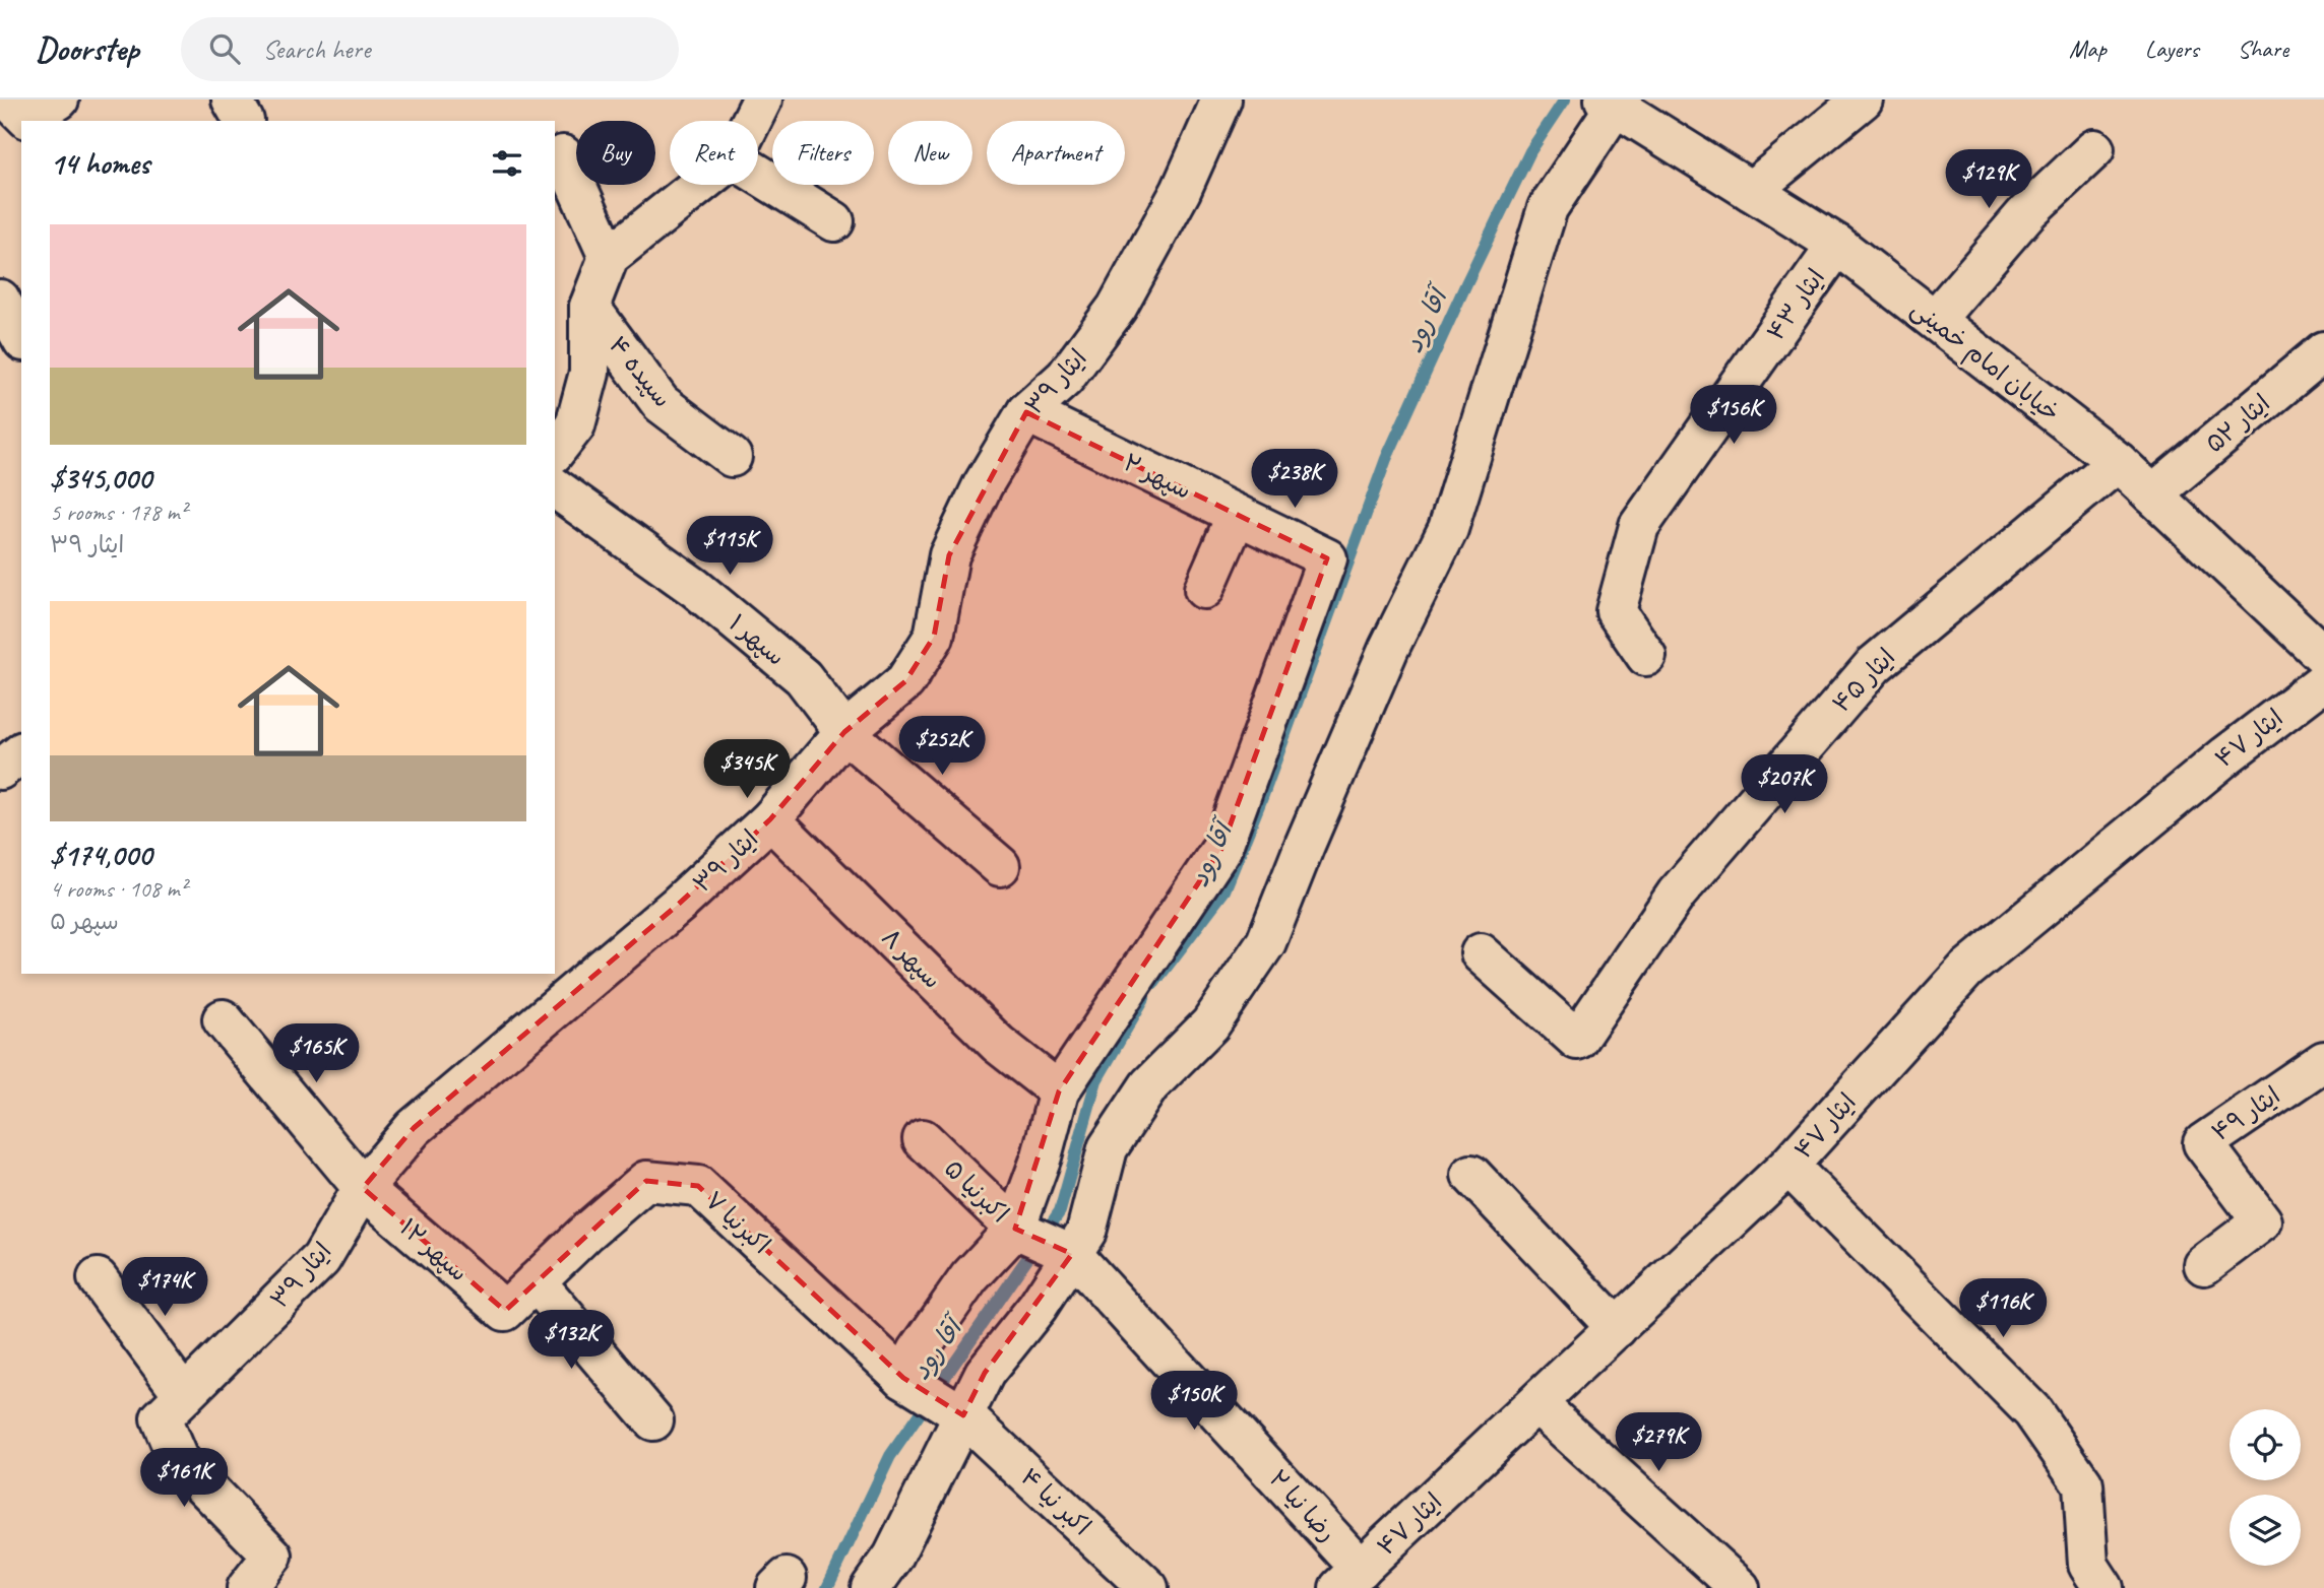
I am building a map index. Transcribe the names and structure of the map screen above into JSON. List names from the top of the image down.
{
  "streets": {
    "street": [
      "ایثار ۴۳",
      "خیابان امام خمینی",
      "سپیده ۴",
      "ایثار ۳۹",
      "ایثار ۵۲",
      "سپهر ۲",
      "سپهر ۱",
      "ایثار ۴۵",
      "ایثار ۴۷",
      "سپهر ۸",
      "ایثار ۴۹",
      "اکبرنیا ۵",
      "اکبرنیا ۷",
      "سپهر ۱۲",
      "اکبر نیا ۴",
      "رضا نیا ۲"
    ]
  },
  "crossings": [
    ["ایثار ۴۳", "خیابان امام خمینی"],
    ["خیابان امام خمینی", "ایثار ۵۲"],
    ["خیابان امام خمینی", "ایثار ۴۵"],
    ["ایثار ۳۹", "سپهر ۲"],
    ["ایثار ۳۹", "سپهر ۱"],
    ["ایثار ۳۹", "سپهر ۸"],
    ["ایثار ۳۹", "سپهر ۱۲"],
    ["سپهر ۲", "سپهر ۸"],
    ["ایثار ۴۷", "رضا نیا ۲"],
    ["اکبرنیا ۵", "رضا نیا ۲"],
    ["اکبرنیا ۷", "سپهر ۱۲"],
    ["اکبرنیا ۷", "اکبر نیا ۴"]
  ],
  "water": ["آقا رود"],
  "page": {
    "header": "Doorstep",
    "search": "Search here",
    "nav": ["Map", "Layers", "Share"],
    "chip": [
      "Buy",
      "Rent",
      "Filters",
      "New",
      "Apartment"
    ],
    "heading": "14 homes",
    "price": [
      "$129K",
      "$156K",
      "$238K",
      "$115K",
      "$252K",
      "$345K",
      "$207K",
      "$165K",
      "$174K",
      "$116K",
      "$132K",
      "$150K",
      "$279K",
      "$161K"
    ],
    "list": [
      {
        "name": "$345,000",
        "note": "5 rooms · 178 m² · ایثار ۳۹"
      },
      {
        "name": "$174,000",
        "note": "4 rooms · 108 m² · سپهر ۵"
      }
    ]
  }
}
